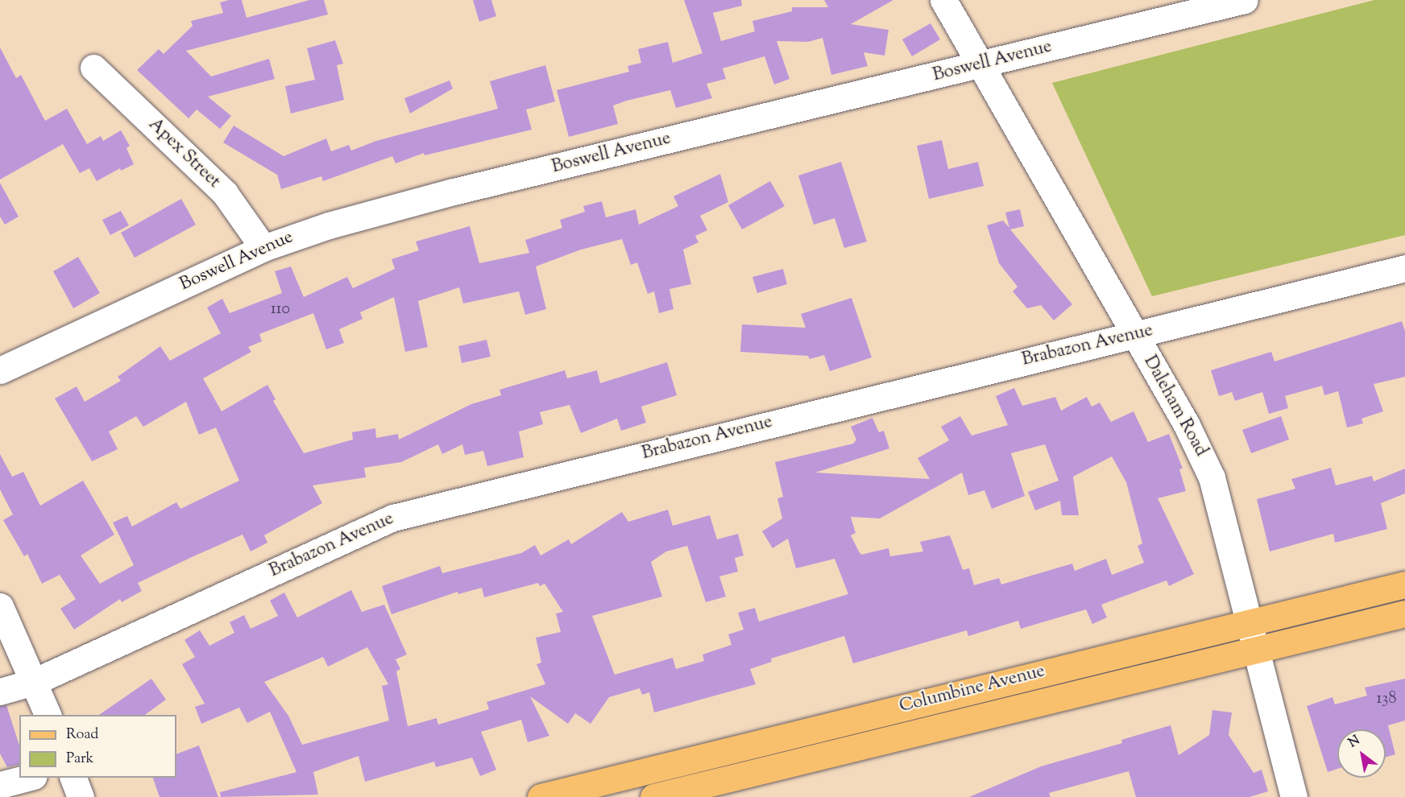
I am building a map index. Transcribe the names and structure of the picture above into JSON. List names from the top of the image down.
{
  "streets": {
    "main road": ["Columbine Avenue"],
    "street": [
      "Boswell Avenue",
      "Apex Street",
      "Brabazon Avenue",
      "Daleham Road"
    ]
  },
  "crossings": [
    ["Boswell Avenue", "Apex Street"],
    ["Boswell Avenue", "Daleham Road"],
    ["Brabazon Avenue", "Daleham Road"],
    ["Daleham Road", "Columbine Avenue"]
  ],
  "house_numbers": ["110", "138"],
  "legend": ["Road", "Park"],
  "north": "top left"
}
